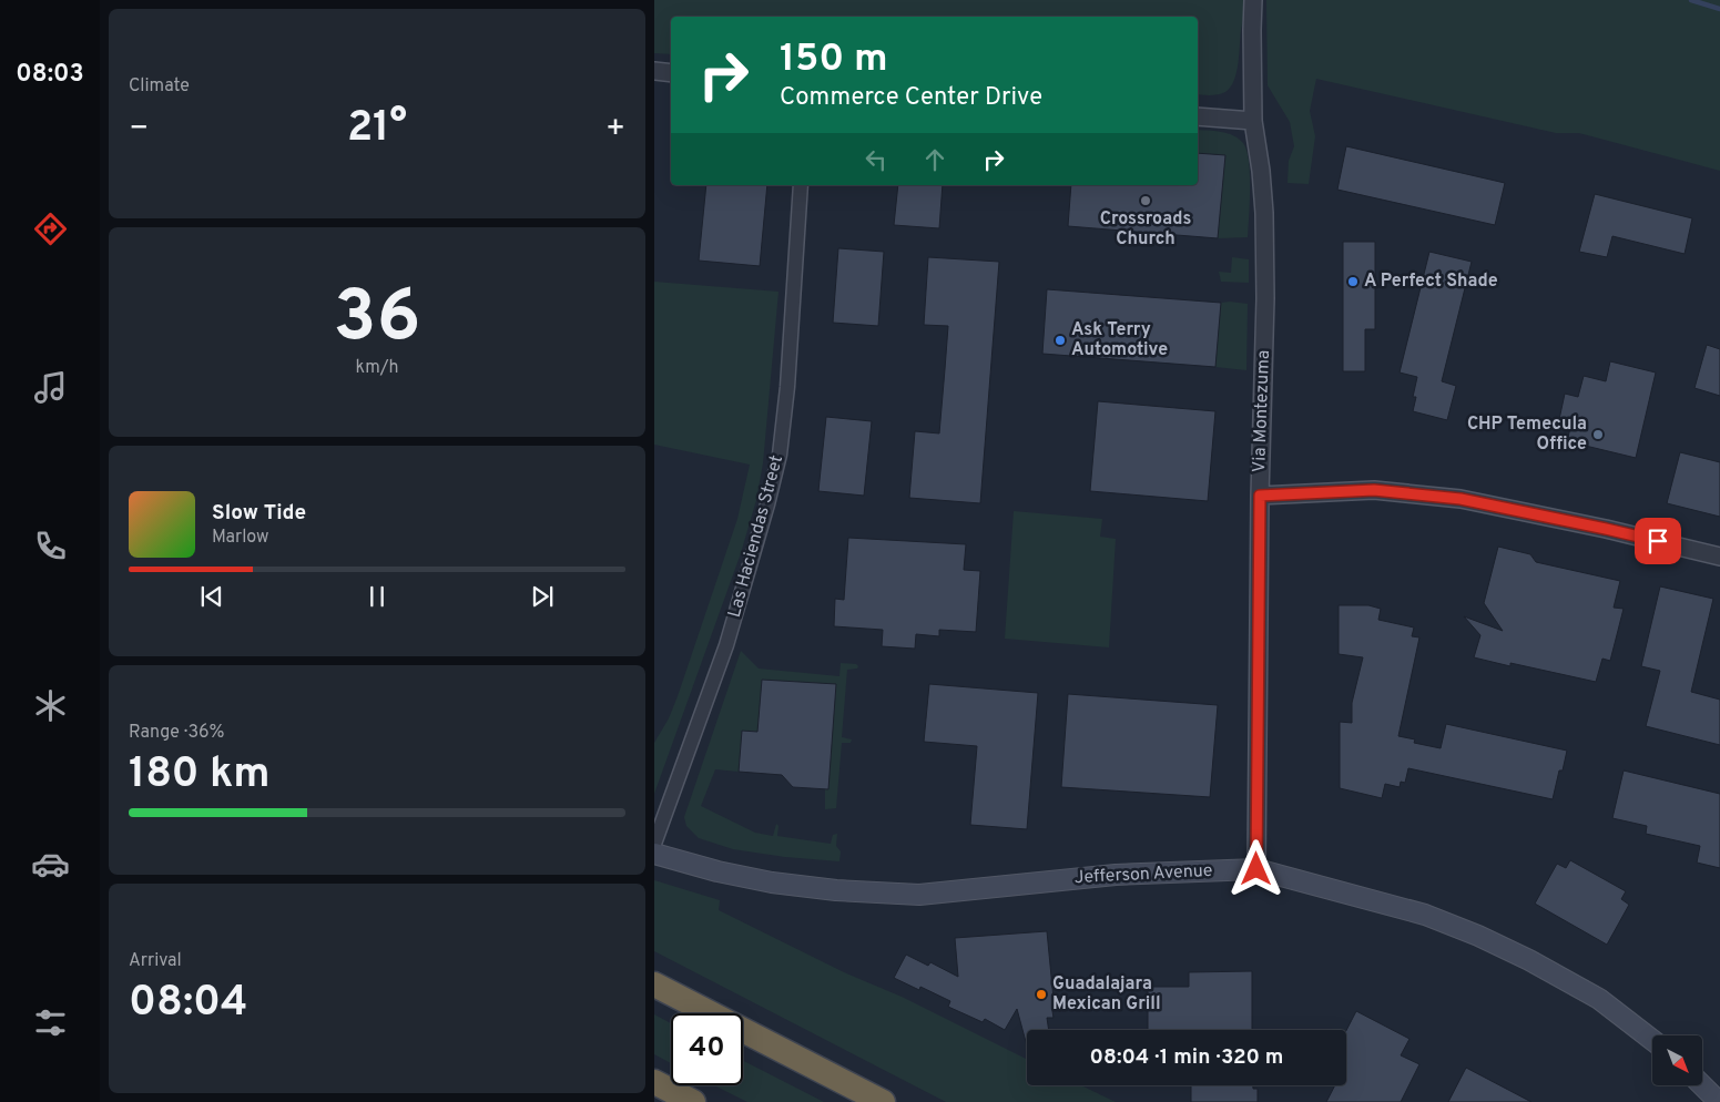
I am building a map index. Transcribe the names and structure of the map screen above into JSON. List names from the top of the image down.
{
  "streets": {
    "main road": ["Jefferson Avenue"],
    "street": ["Via Montezuma", "Las Haciendas Street"]
  },
  "crossings": [
    ["Via Montezuma", "Jefferson Avenue"]
  ],
  "places": [
    "Crossroads Church",
    "A Perfect Shade",
    "Ask Terry Automotive",
    "CHP Temecula Office",
    "Guadalajara Mexican Grill"
  ],
  "north": "bottom right",
  "page": {
    "tabs": "08:03",
    "tile": [
      "Climate",
      ["36", "km/h"],
      ["Range · 36%", "180 km"],
      ["Arrival", "08:04"]
    ],
    "turn": ["150 m", "Commerce Center Drive"],
    "heat": ["−", "21°", "+"],
    "song": ["Slow Tide", "Marlow"],
    "limit": "40",
    "trip": "08:04 · 1 min · 320 m"
  }
}
